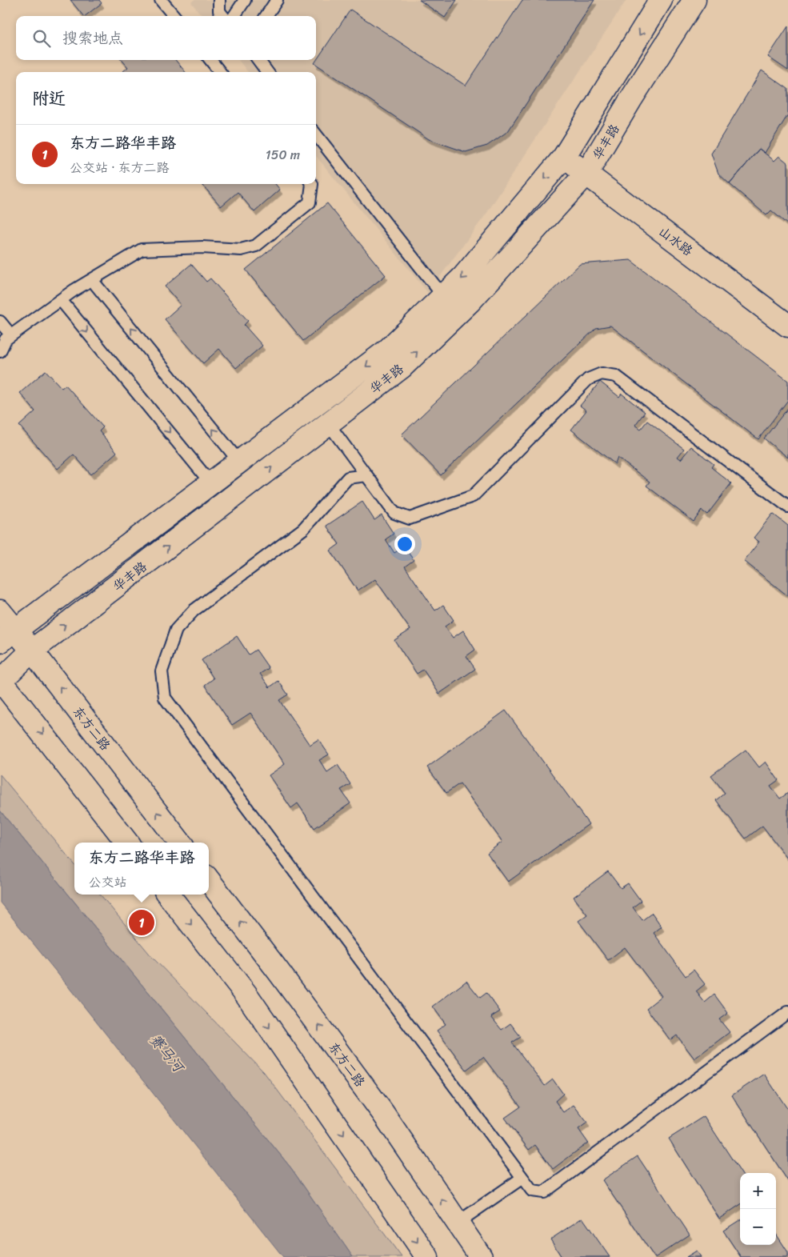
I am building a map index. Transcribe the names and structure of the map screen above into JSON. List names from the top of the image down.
{
  "streets": {
    "street": ["华丰路", "山水路", "东方二路"]
  },
  "crossings": [
    ["华丰路", "山水路"],
    ["华丰路", "东方二路"]
  ],
  "water": ["赛马河"],
  "page": {
    "search": "搜索地点",
    "heading": "附近",
    "list": [
      {
        "mark": "1",
        "name": "东方二路华丰路",
        "note": "公交站 · 东方二路",
        "value": "150 m"
      }
    ],
    "popup": ["东方二路华丰路", "公交站"],
    "pins": "1",
    "map_buttons": ["+", "−"]
  }
}
